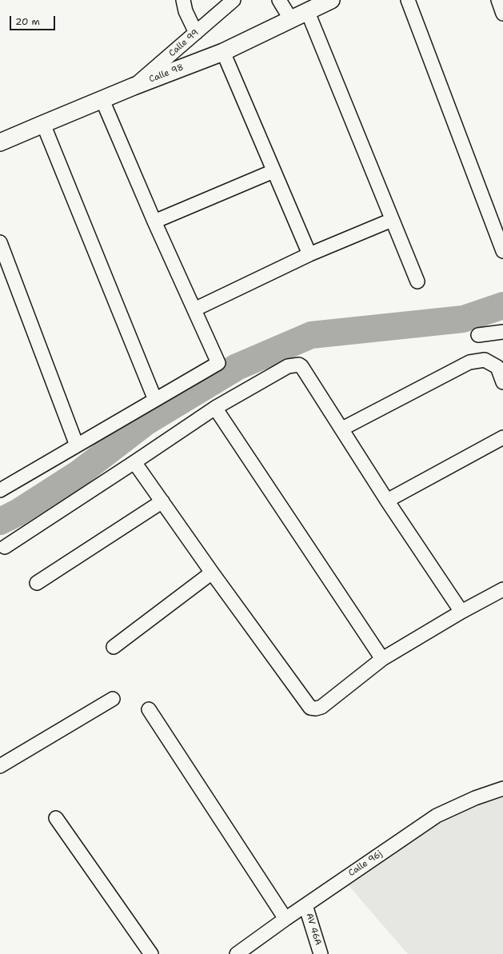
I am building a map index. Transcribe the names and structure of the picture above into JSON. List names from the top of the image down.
{
  "streets": {
    "street": [
      "Calle 99",
      "Calle 98",
      "Calle 96j",
      "AV 46A"
    ]
  },
  "crossings": [
    ["Calle 99", "Calle 98"],
    ["Calle 96j", "AV 46A"]
  ],
  "scale_bar": "20 m"
}
